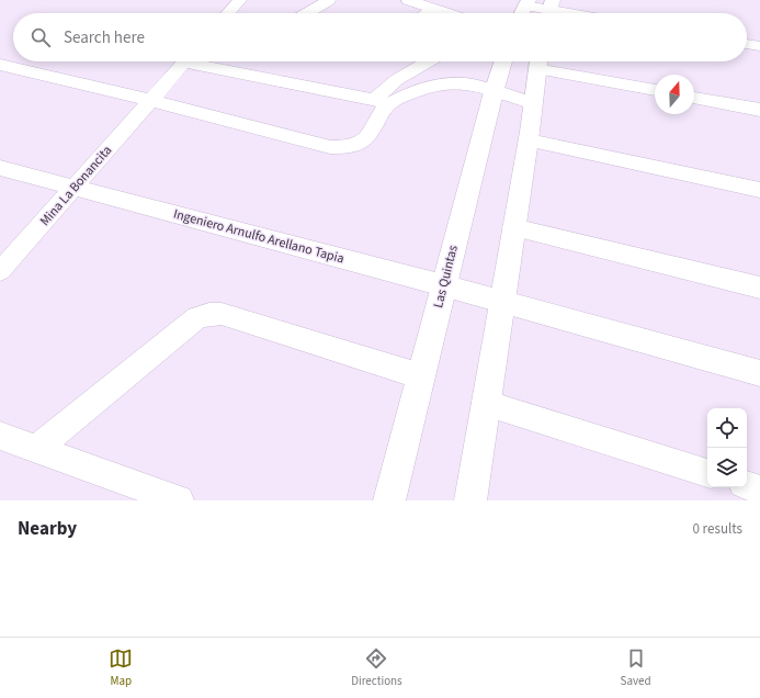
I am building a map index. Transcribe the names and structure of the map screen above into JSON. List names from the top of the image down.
{
  "streets": {
    "street": ["Mina La Bonancita", "Ingeniero Arnulfo Arellano Tapia", "Las Quintas"]
  },
  "crossings": [
    ["Mina La Bonancita", "Ingeniero Arnulfo Arellano Tapia"],
    ["Ingeniero Arnulfo Arellano Tapia", "Las Quintas"]
  ],
  "north": "top",
  "page": {
    "search": "Search here",
    "heading": ["Nearby", "0 results"],
    "nav": ["Map", "Directions", "Saved"]
  }
}
